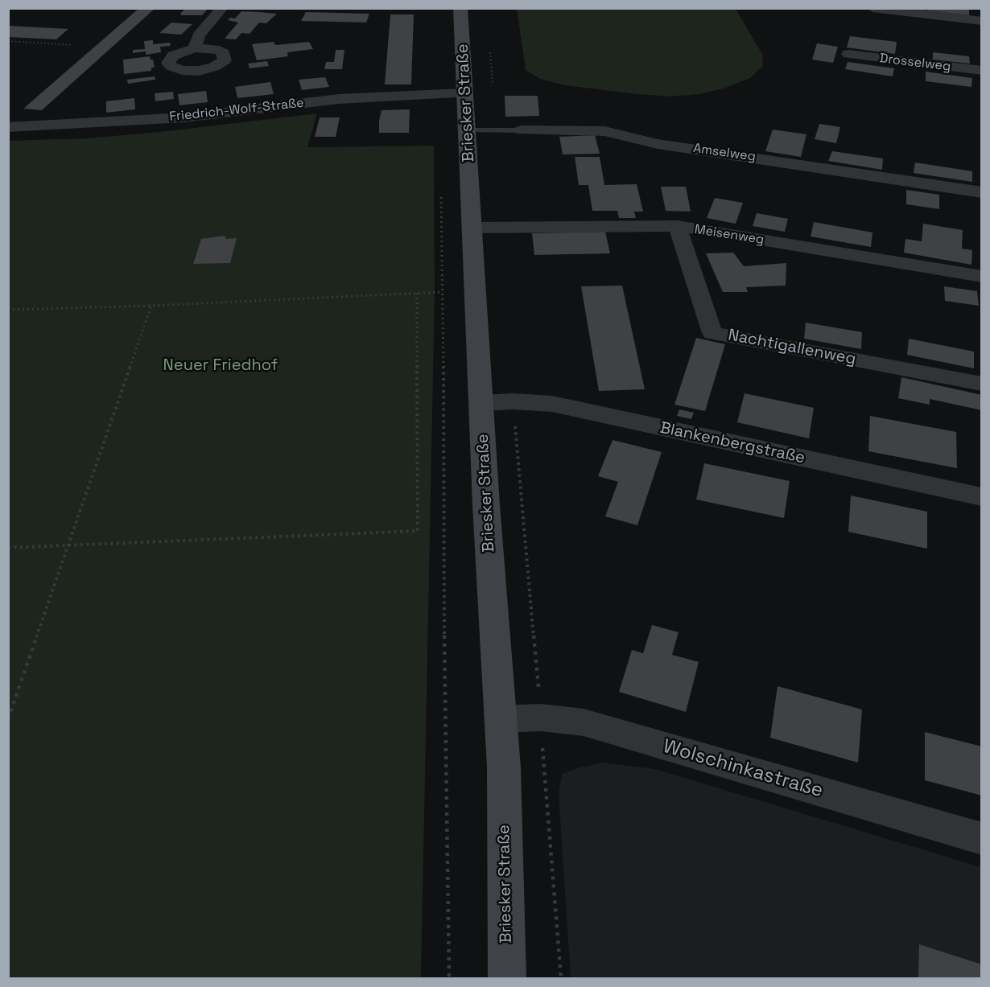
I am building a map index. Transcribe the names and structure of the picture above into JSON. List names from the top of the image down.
{
  "streets": {
    "main road": ["Briesker Straße"],
    "street": [
      "Drosselweg",
      "Friedrich-Wolf-Straße",
      "Amselweg",
      "Meisenweg",
      "Nachtigallenweg",
      "Blankenbergstraße",
      "Wolschinkastraße"
    ]
  },
  "crossings": [
    ["Briesker Straße", "Friedrich-Wolf-Straße"],
    ["Briesker Straße", "Amselweg"],
    ["Briesker Straße", "Meisenweg"],
    ["Briesker Straße", "Blankenbergstraße"],
    ["Briesker Straße", "Wolschinkastraße"],
    ["Meisenweg", "Nachtigallenweg"]
  ],
  "parks": ["Neuer Friedhof"]
}
